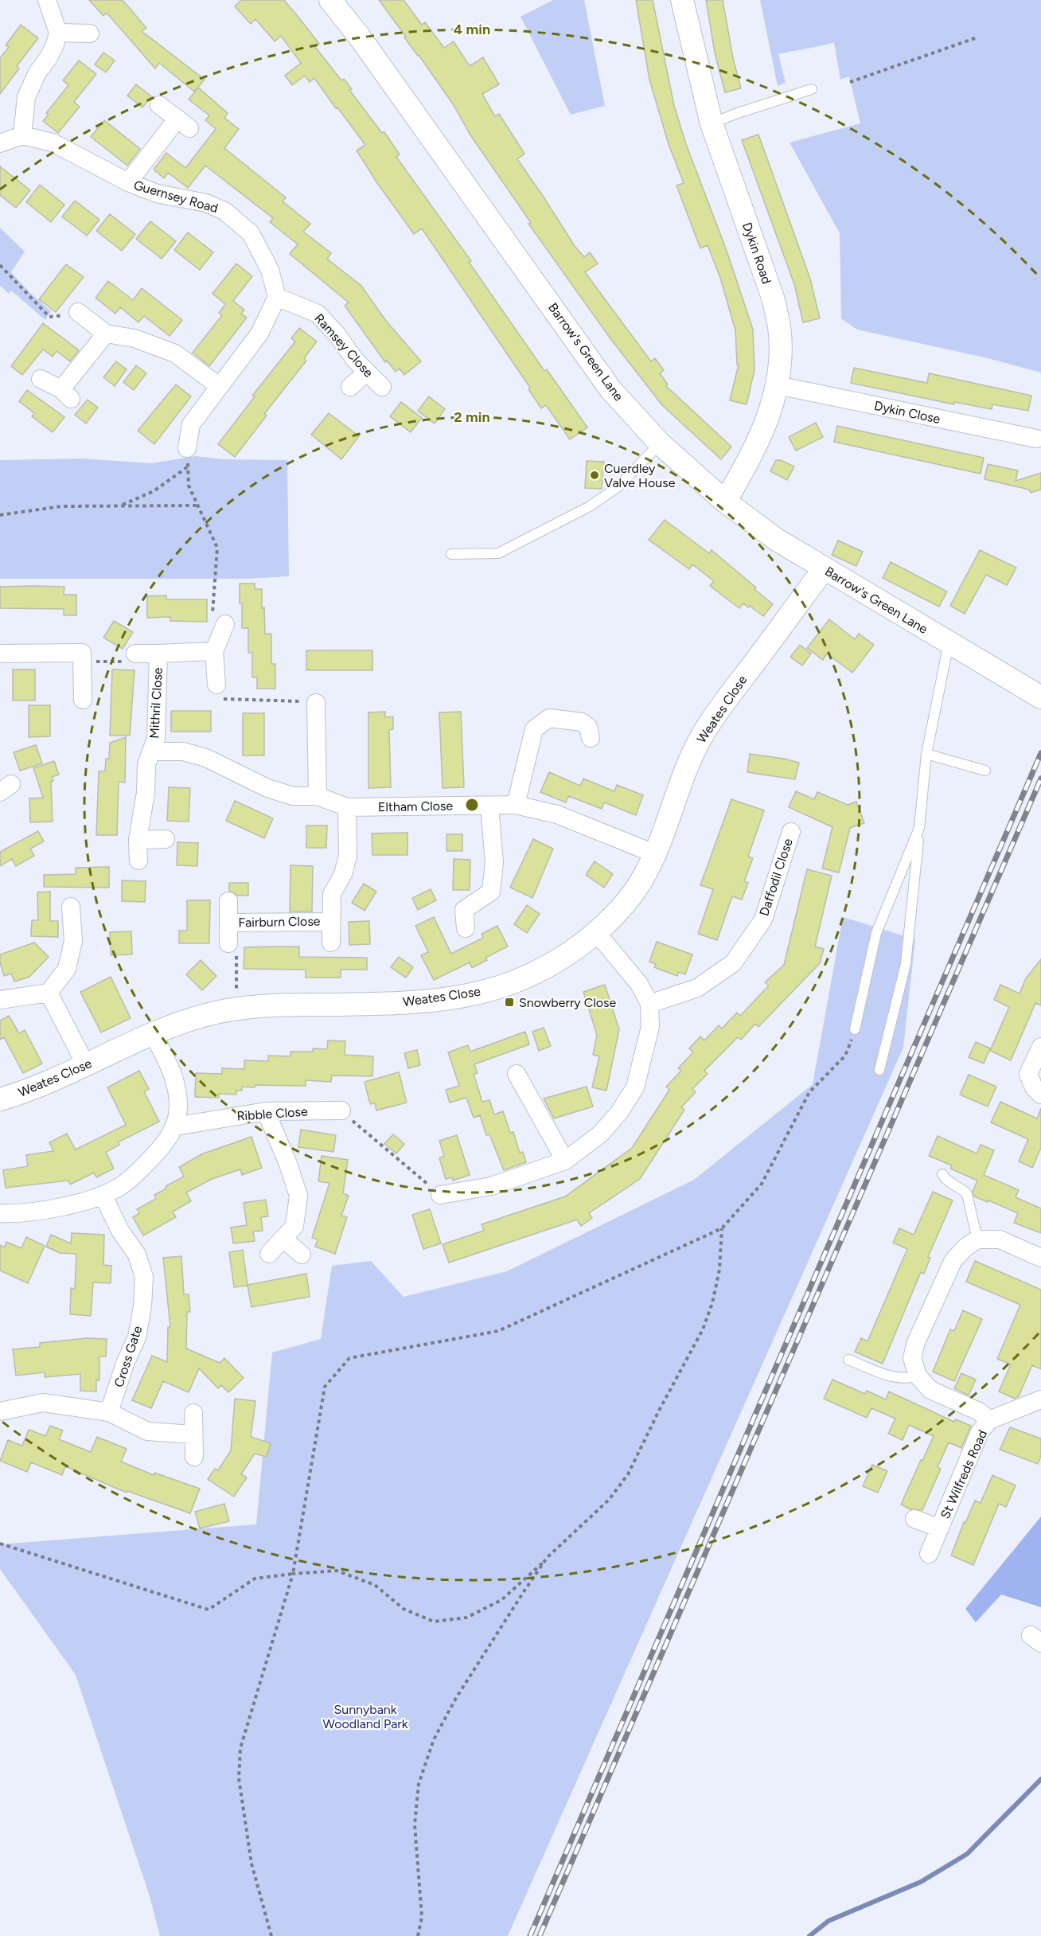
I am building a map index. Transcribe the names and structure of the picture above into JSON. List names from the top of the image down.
{
  "streets": {
    "street": [
      "Guernsey Road",
      "Dykin Road",
      "Ramsey Close",
      "Barrow's Green Lane",
      "Dykin Close",
      "Mithril Close",
      "Weates Close",
      "Eltham Close",
      "Daffodil Close",
      "Fairburn Close",
      "Ribble Close",
      "Cross Gate",
      "St Wilfreds Road"
    ]
  },
  "crossings": [
    ["Guernsey Road", "Ramsey Close"],
    ["Dykin Road", "Barrow's Green Lane"],
    ["Dykin Road", "Dykin Close"],
    ["Barrow's Green Lane", "Weates Close"],
    ["Mithril Close", "Eltham Close"],
    ["Weates Close", "Eltham Close"],
    ["Eltham Close", "Fairburn Close"]
  ],
  "parks": ["Sunnybank Woodland Park"],
  "places": {
    "other": ["Cuerdley Valve House"],
    "transit": ["Snowberry Close"]
  },
  "rings": ["4 min", "2 min"]
}
